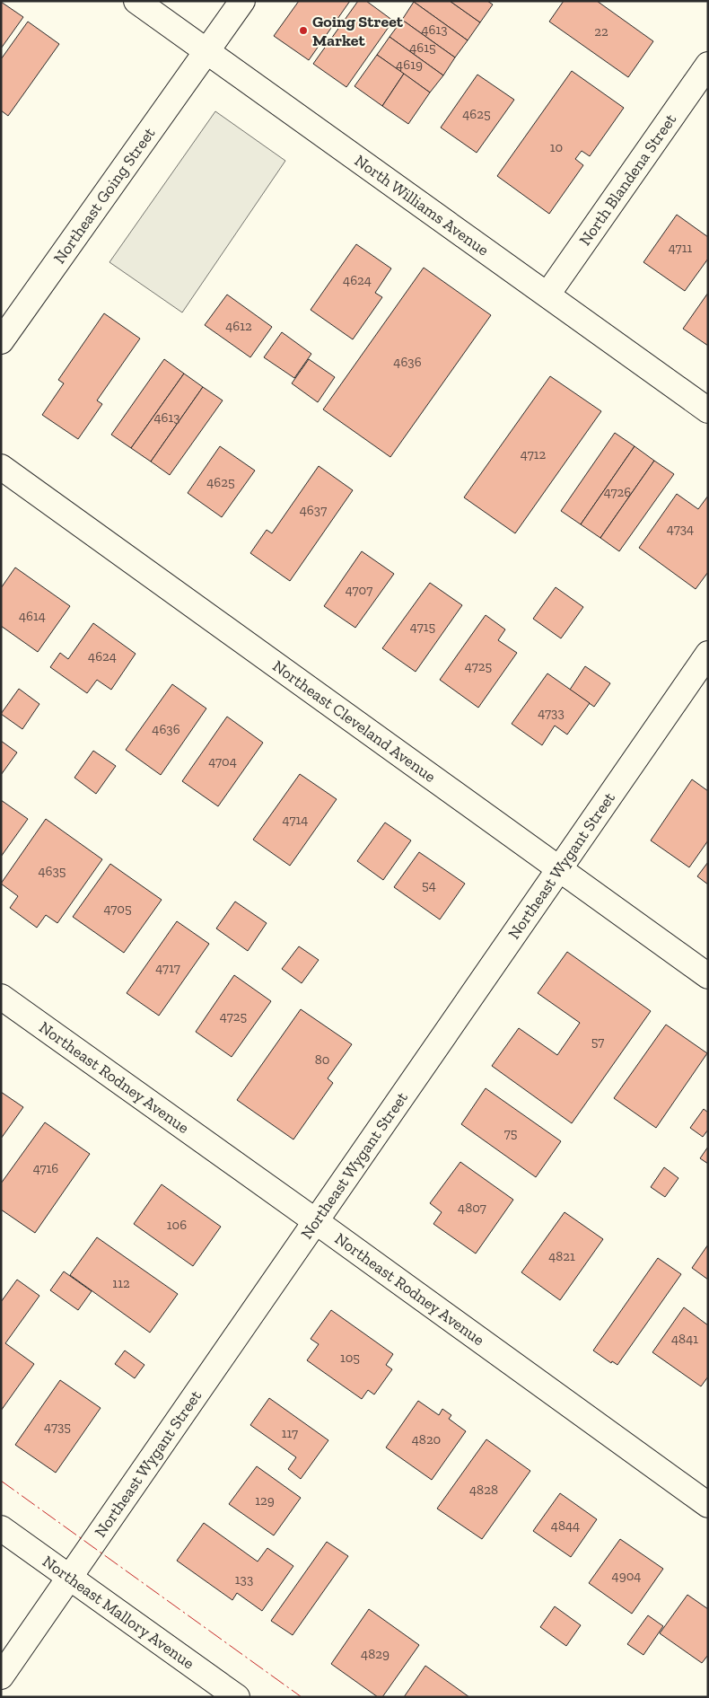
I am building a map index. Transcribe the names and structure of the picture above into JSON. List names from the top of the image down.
{
  "streets": {
    "street": [
      "North Blandena Street",
      "Northeast Going Street",
      "North Williams Avenue",
      "Northeast Cleveland Avenue",
      "Northeast Wygant Street",
      "Northeast Rodney Avenue",
      "Northeast Mallory Avenue"
    ]
  },
  "crossings": [
    ["North Blandena Street", "North Williams Avenue"],
    ["Northeast Going Street", "North Williams Avenue"],
    ["Northeast Cleveland Avenue", "Northeast Wygant Street"],
    ["Northeast Wygant Street", "Northeast Rodney Avenue"],
    ["Northeast Wygant Street", "Northeast Mallory Avenue"]
  ],
  "places": ["Going Street Market"],
  "house_numbers": [
    "4613",
    "22",
    "4615",
    "4619",
    "4625",
    "10",
    "4711",
    "4624",
    "4612",
    "4636",
    "4613",
    "4712",
    "4625",
    "4726",
    "4637",
    "4734",
    "4707",
    "4614",
    "4715",
    "4624",
    "4725",
    "4733",
    "4636",
    "4704",
    "4714",
    "4635",
    "54",
    "4705",
    "4717",
    "4725",
    "57",
    "80",
    "75",
    "4716",
    "4807",
    "106",
    "4821",
    "112",
    "4841",
    "105",
    "4735",
    "117",
    "4820",
    "4828",
    "129",
    "4844",
    "4904",
    "133",
    "4829"
  ]
}
